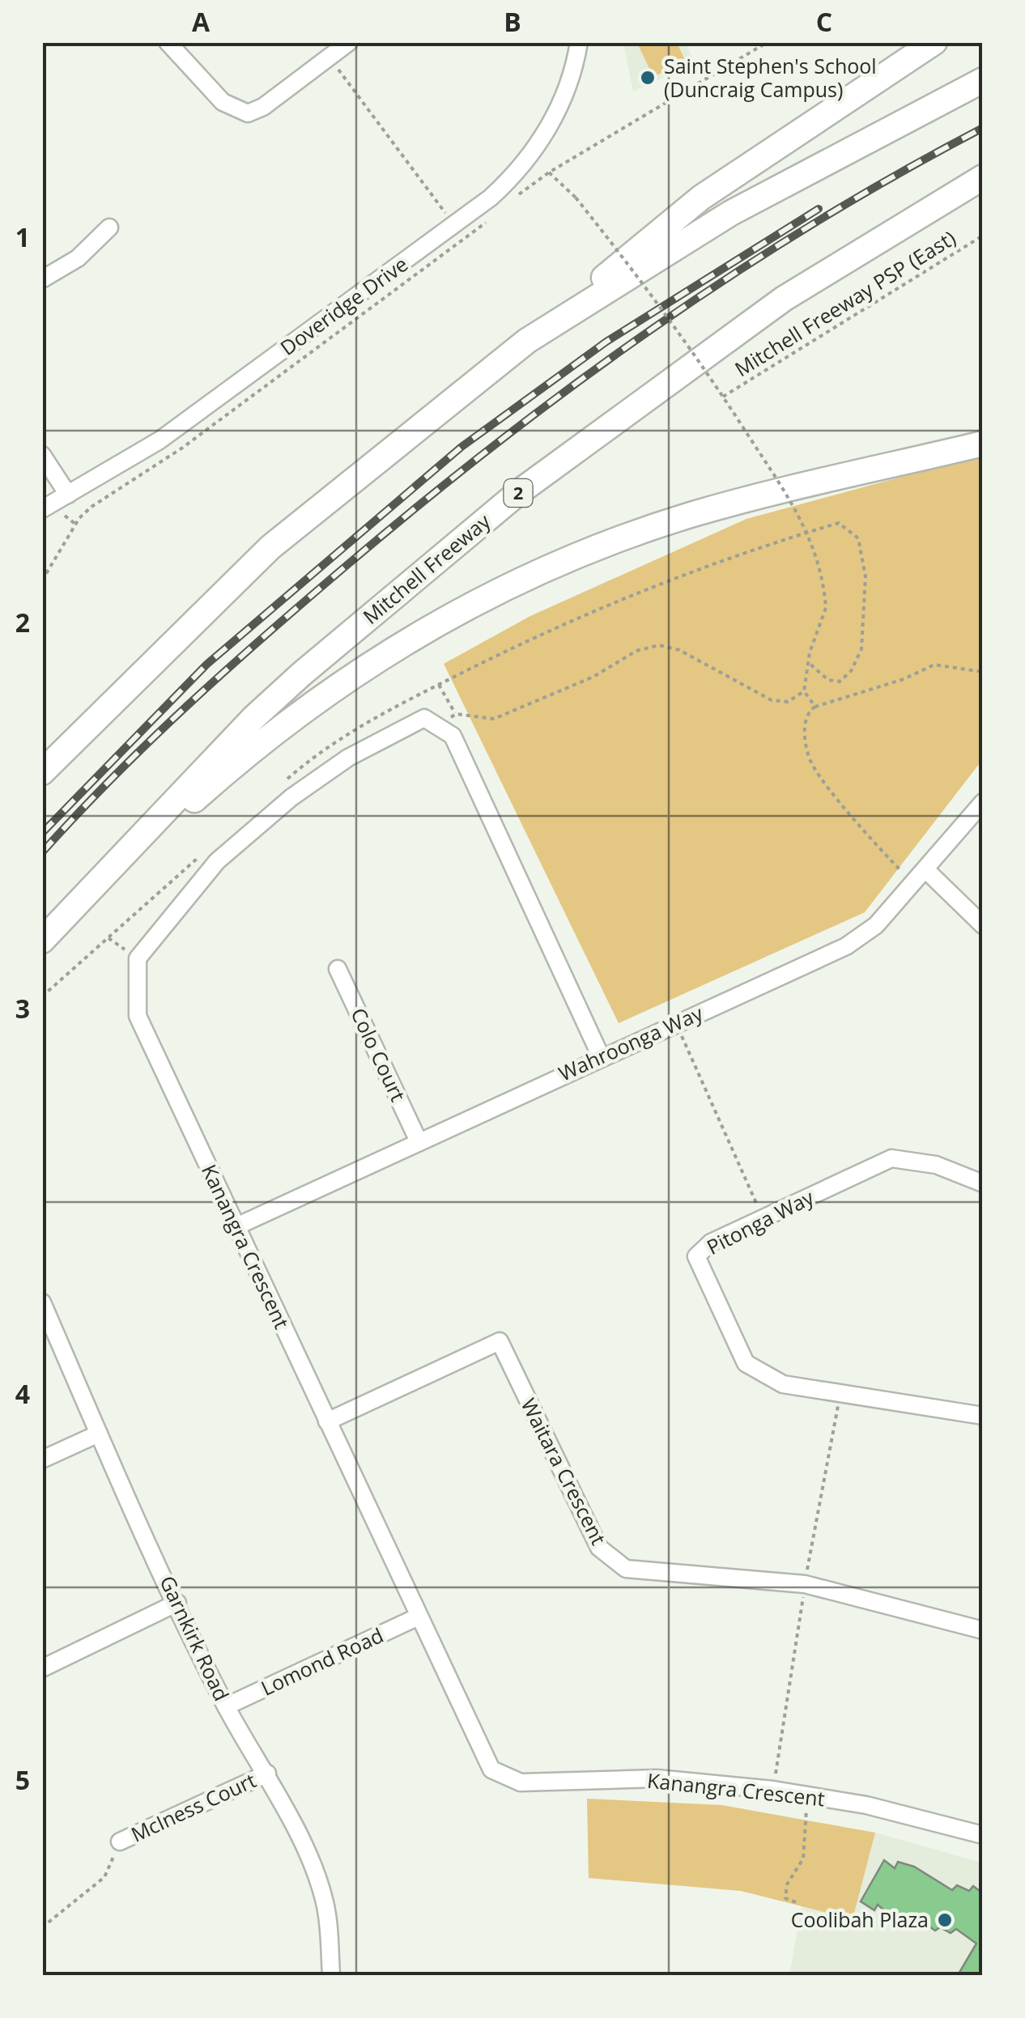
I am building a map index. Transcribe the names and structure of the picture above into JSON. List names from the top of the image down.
{
  "streets": {
    "highway": ["2", "Mitchell Freeway"],
    "street": [
      "Doveridge Drive",
      "Wahroonga Way",
      "Colo Court",
      "Pitonga Way",
      "Kanangra Crescent",
      "Waitara Crescent",
      "Garnkirk Road",
      "Lomond Road",
      "McIness Court"
    ],
    "path": ["Mitchell Freeway PSP (East)"]
  },
  "crossings": [
    ["Wahroonga Way", "Colo Court"],
    ["Wahroonga Way", "Kanangra Crescent"],
    ["Kanangra Crescent", "Waitara Crescent"],
    ["Kanangra Crescent", "Lomond Road"],
    ["Garnkirk Road", "Lomond Road"],
    ["Garnkirk Road", "McIness Court"]
  ],
  "places": ["Saint Stephen's School (Duncraig Campus)", "Coolibah Plaza"],
  "grid": {
    "columns": ["A", "B", "C"],
    "rows": [
      "1",
      "2",
      "3",
      "4",
      "5"
    ]
  }
}
